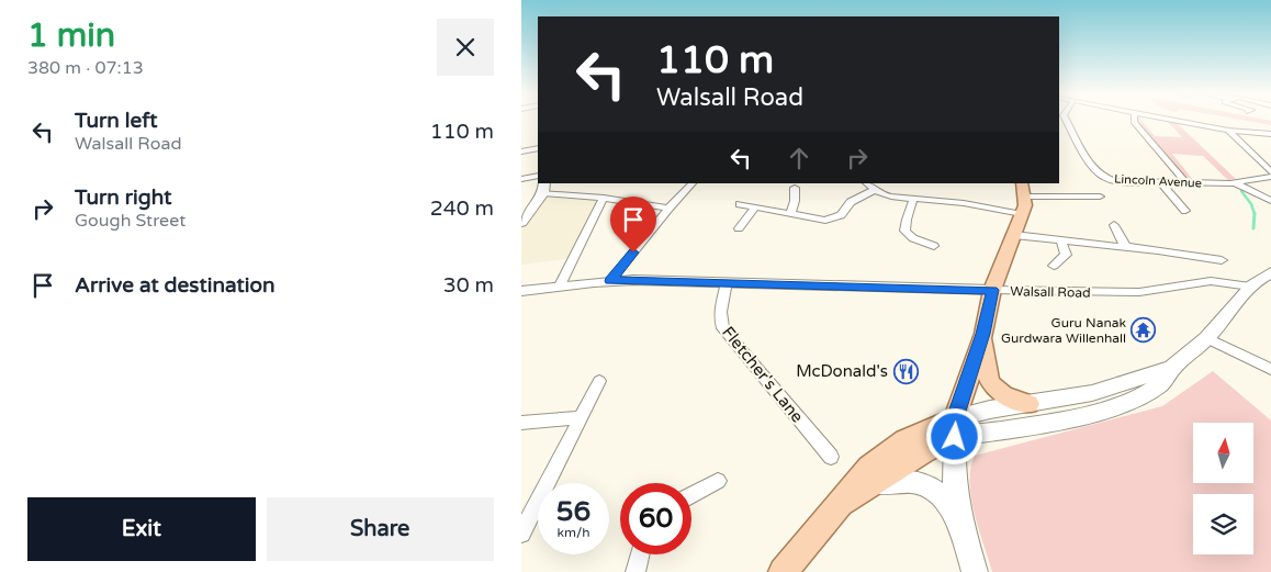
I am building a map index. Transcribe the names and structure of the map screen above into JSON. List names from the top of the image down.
{
  "streets": {
    "main road": ["Walsall Road"],
    "street": ["Lincoln Avenue", "Fletcher's Lane"]
  },
  "crossings": [
    ["Walsall Road", "Fletcher's Lane"]
  ],
  "places": {
    "temple": ["Guru Nanak Gurdwara Willenhall"],
    "restaurant": ["McDonald's"]
  },
  "north": "top",
  "page": {
    "heading": ["1 min", "380 m · 07:13"],
    "turn": ["110 m", "Walsall Road"],
    "list": [
      {
        "name": "Turn left",
        "note": "Walsall Road",
        "value": "110 m"
      },
      {
        "name": "Turn right",
        "note": "Gough Street",
        "value": "240 m"
      },
      {
        "name": "Arrive at destination",
        "value": "30 m"
      }
    ],
    "speed": "56 km/h",
    "limit": "60",
    "buttons": ["Exit", "Share"]
  }
}
